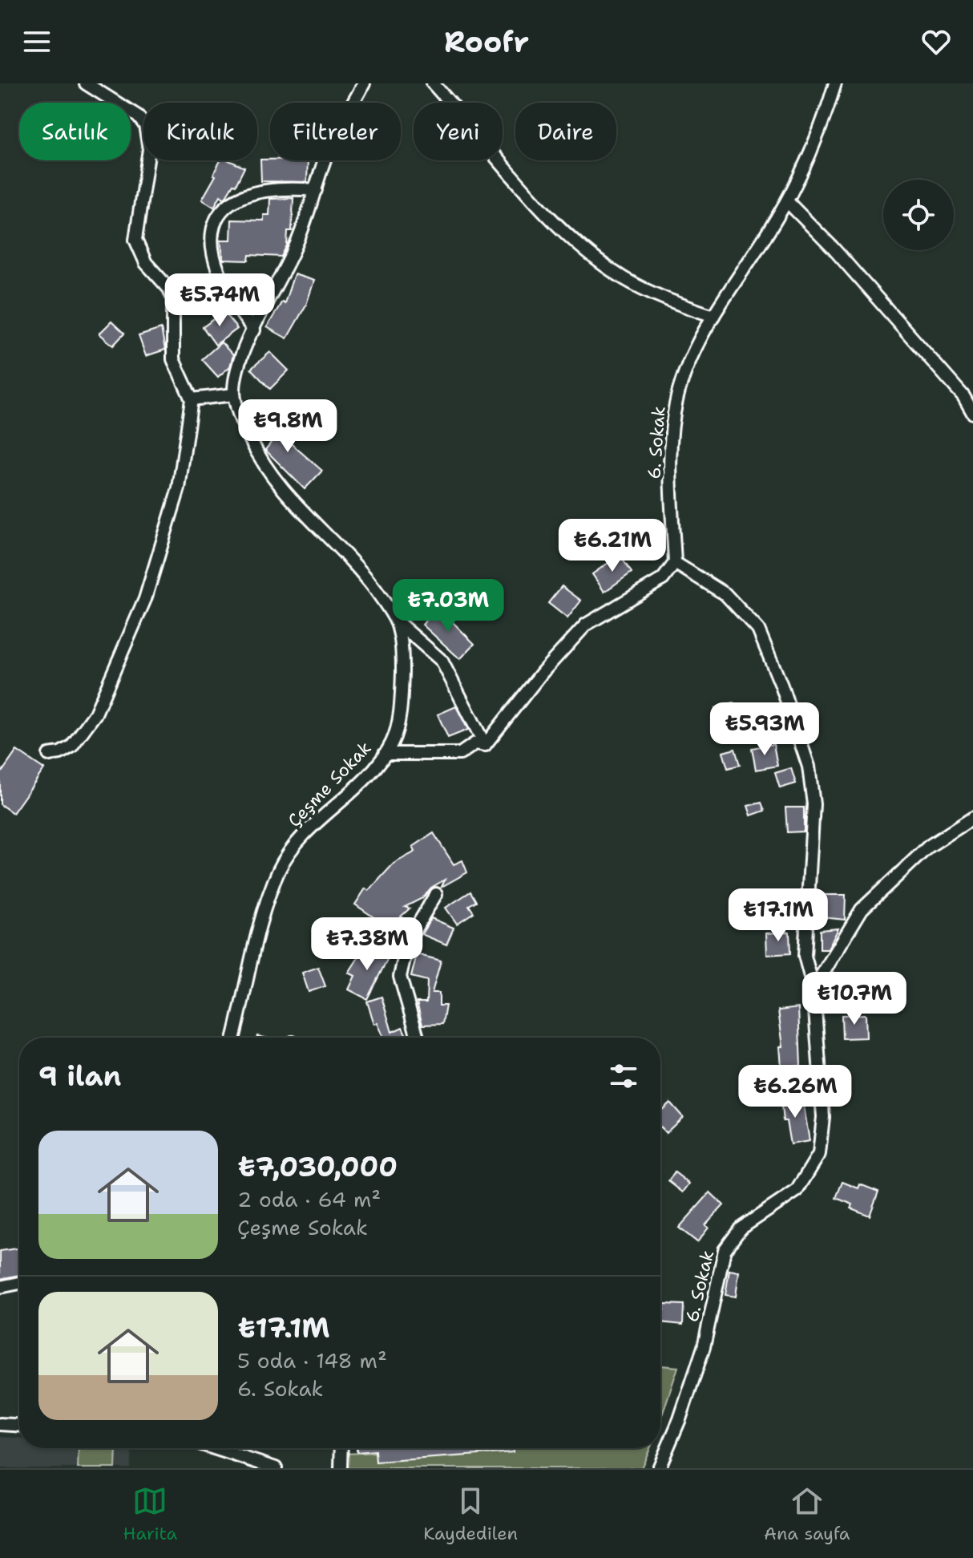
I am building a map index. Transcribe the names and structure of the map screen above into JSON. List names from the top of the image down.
{
  "streets": {
    "street": ["6. Sokak", "Çeşme Sokak"]
  },
  "page": {
    "header": "Roofr",
    "chip": [
      "Satılık",
      "Kiralık",
      "Filtreler",
      "Yeni",
      "Daire"
    ],
    "price": [
      "₺5.74M",
      "₺9.8M",
      "₺6.21M",
      "₺7.03M",
      "₺5.93M",
      "₺17.1M",
      "₺7.38M",
      "₺10.7M",
      "₺6.26M"
    ],
    "heading": "9 ilan",
    "list": [
      {
        "name": "₺7,030,000",
        "note": "2 oda · 64 m² · Çeşme Sokak"
      },
      {
        "name": "₺17.1M",
        "note": "5 oda · 148 m² · 6. Sokak"
      }
    ],
    "tabs": ["Harita", "Kaydedilen", "Ana sayfa"]
  }
}
